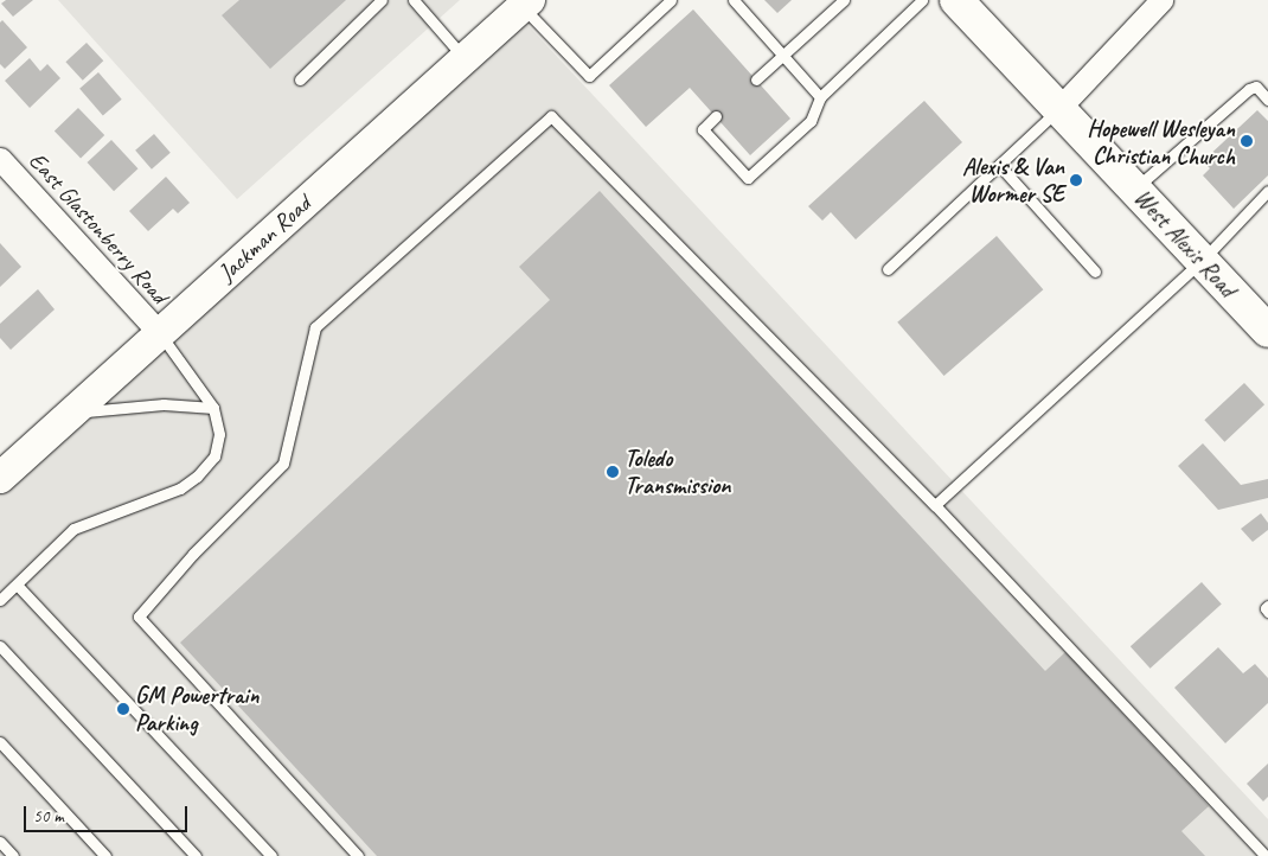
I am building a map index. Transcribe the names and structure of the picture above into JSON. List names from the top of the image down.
{
  "streets": {
    "main road": ["Jackman Road", "West Alexis Road"],
    "street": ["East Glastonberry Road"]
  },
  "crossings": [
    ["East Glastonberry Road", "Jackman Road"]
  ],
  "places": [
    "Hopewell Wesleyan Christian Church",
    "Alexis & Van Wormer SE",
    "Toledo Transmission",
    "GM Powertrain Parking"
  ],
  "scale_bar": "50 m"
}
